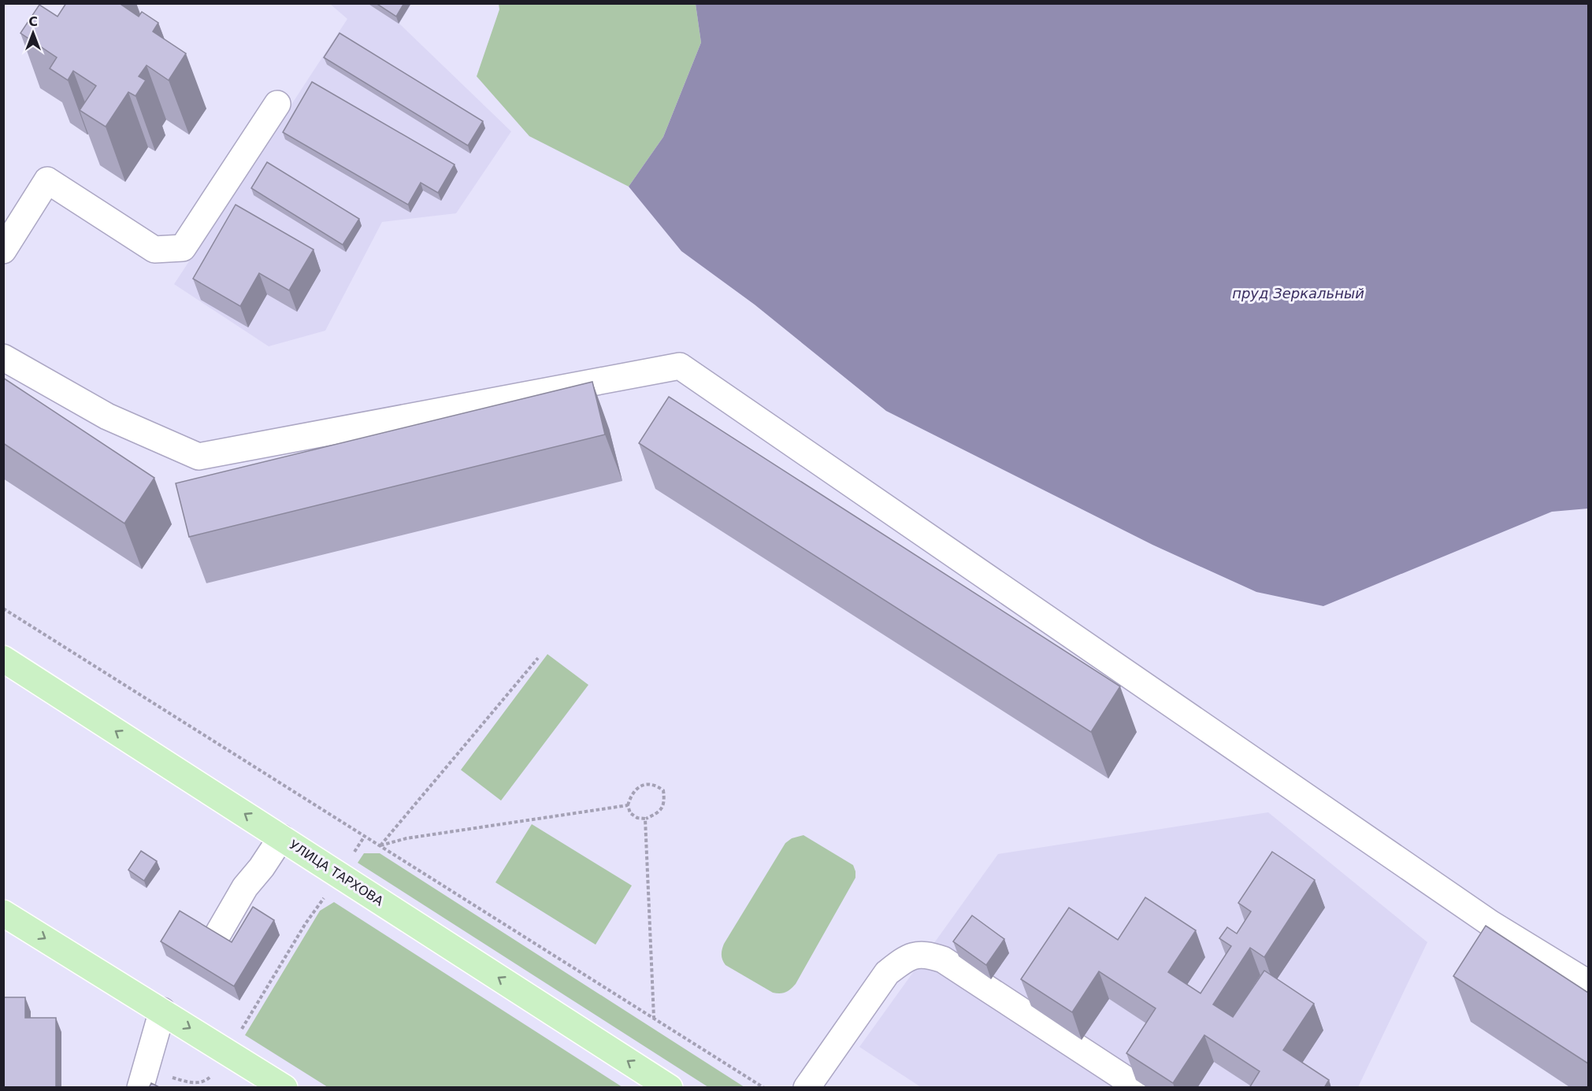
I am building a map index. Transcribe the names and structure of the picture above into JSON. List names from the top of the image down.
{
  "streets": {
    "main road": ["УЛИЦА ТАРХОВА"]
  },
  "water": ["пруд Зеркальный"],
  "north": "top"
}
